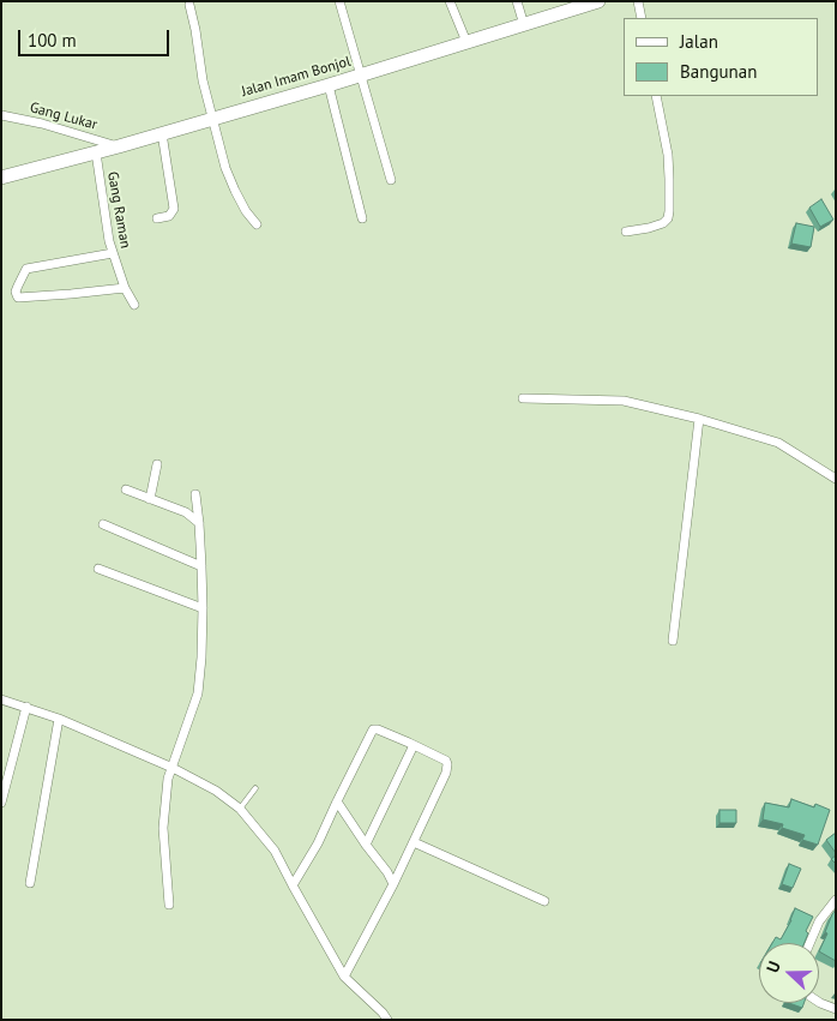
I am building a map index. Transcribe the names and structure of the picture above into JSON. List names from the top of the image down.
{
  "streets": {
    "highway": ["Jalan Imam Bonjol"],
    "street": ["Gang Lukar", "Gang Raman"]
  },
  "crossings": [
    ["Jalan Imam Bonjol", "Gang Lukar"],
    ["Jalan Imam Bonjol", "Gang Raman"]
  ],
  "legend": ["Jalan", "Bangunan"],
  "scale_bar": "100 m",
  "north": "left"
}
